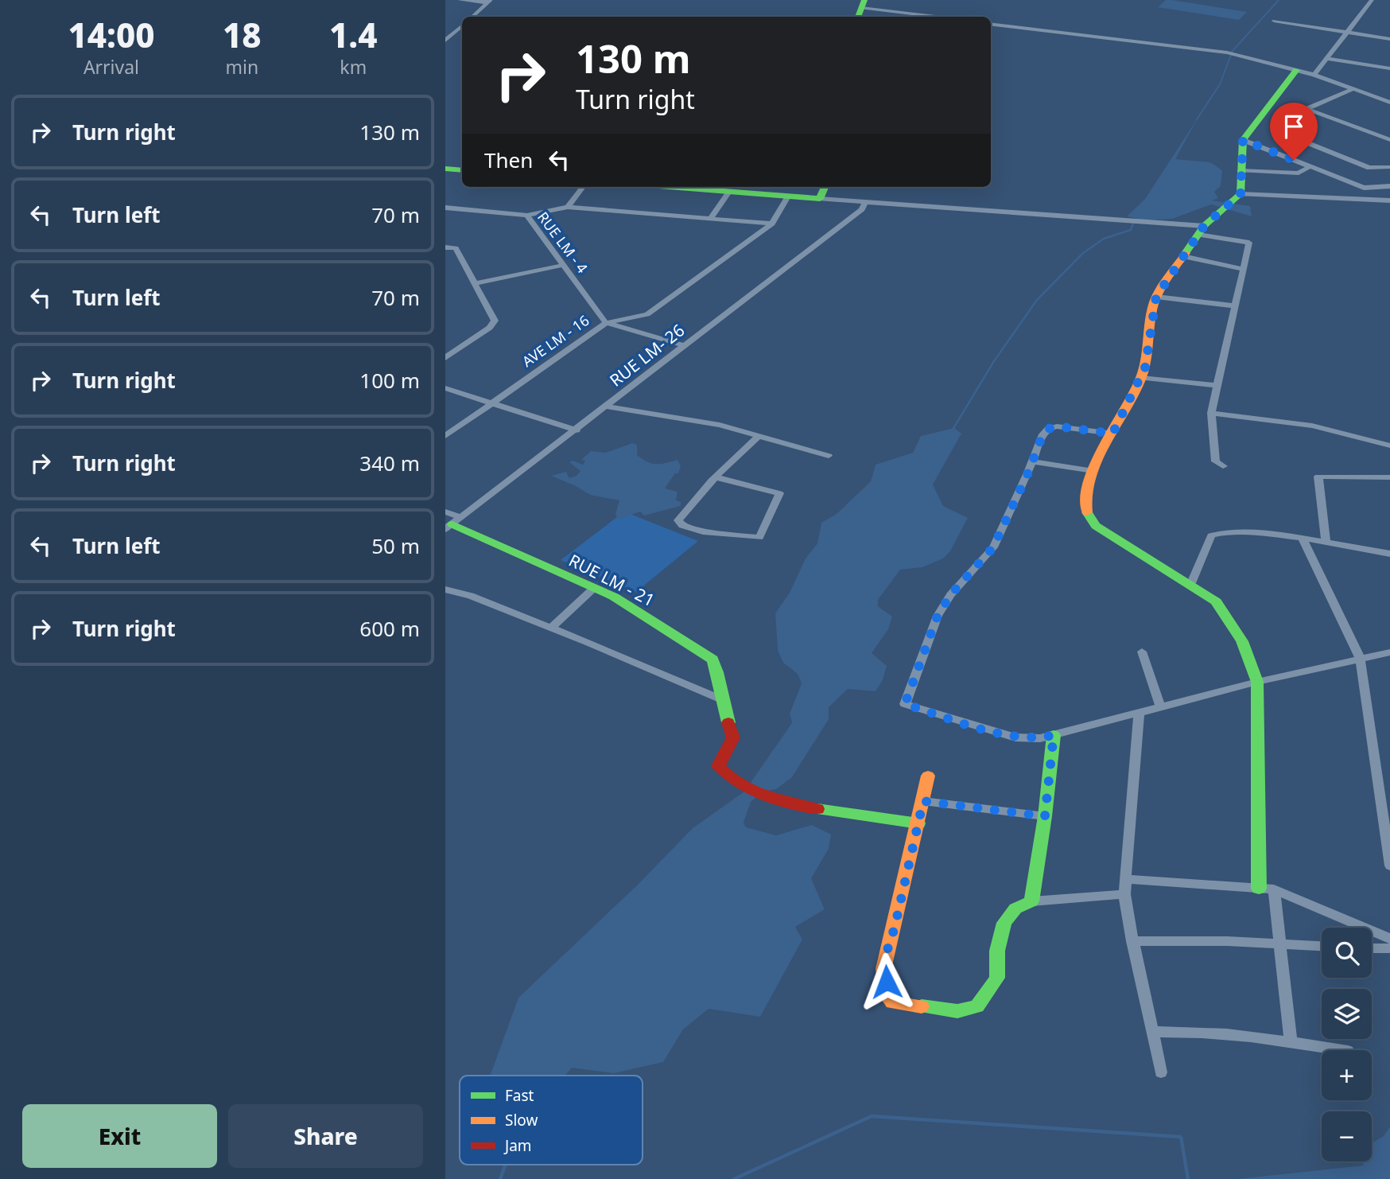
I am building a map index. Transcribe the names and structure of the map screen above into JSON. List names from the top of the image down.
{
  "streets": {
    "street": [
      "RUE LM - 4",
      "AVE LM - 16",
      "RUE LM- 26",
      "RUE LM - 21"
    ]
  },
  "crossings": [
    ["RUE LM - 4", "AVE LM - 16"],
    ["RUE LM- 26", "RUE LM - 21"]
  ],
  "legend": ["Fast", "Slow", "Jam"],
  "page": {
    "eta": [
      "14:00",
      "Arrival",
      "18",
      "min",
      "1.4",
      "km"
    ],
    "turn": ["130 m", "Turn right"],
    "list": [
      {
        "name": "Turn right",
        "value": "130 m"
      },
      {
        "name": "Turn left",
        "value": "70 m"
      },
      {
        "name": "Turn left",
        "value": "70 m"
      },
      {
        "name": "Turn right",
        "value": "100 m"
      },
      {
        "name": "Turn right",
        "value": "340 m"
      },
      {
        "name": "Turn left",
        "value": "50 m"
      },
      {
        "name": "Turn right",
        "value": "600 m"
      }
    ],
    "then": "Then",
    "map_buttons": ["+", "−"],
    "buttons": ["Exit", "Share"]
  }
}
